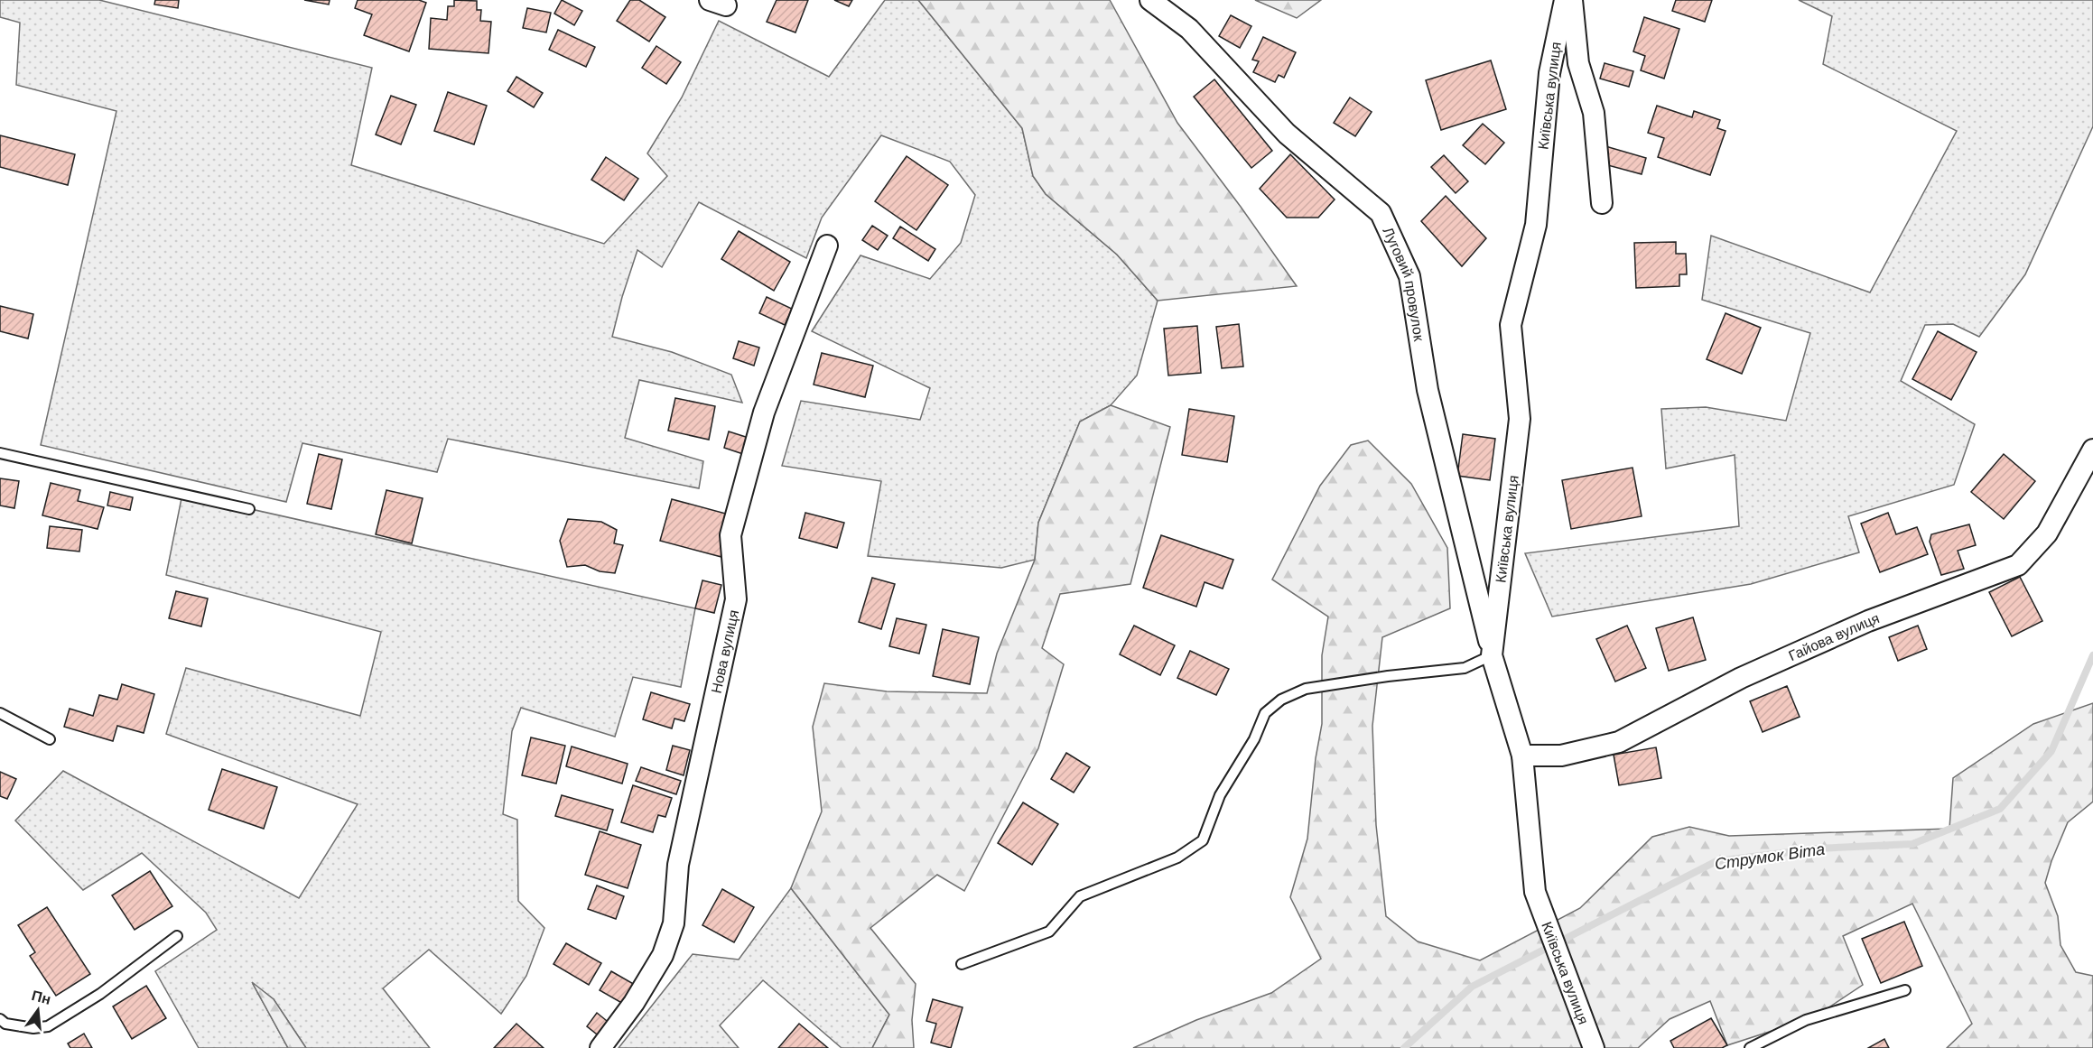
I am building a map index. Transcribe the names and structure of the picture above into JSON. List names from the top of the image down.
{
  "streets": {
    "street": [
      "Київська вулиця",
      "Луговий провулок",
      "Гайова вулиця",
      "Нова вулиця"
    ]
  },
  "crossings": [
    ["Київська вулиця", "Луговий провулок"],
    ["Київська вулиця", "Гайова вулиця"]
  ],
  "water": ["Струмок Віта"],
  "north": "top"
}
